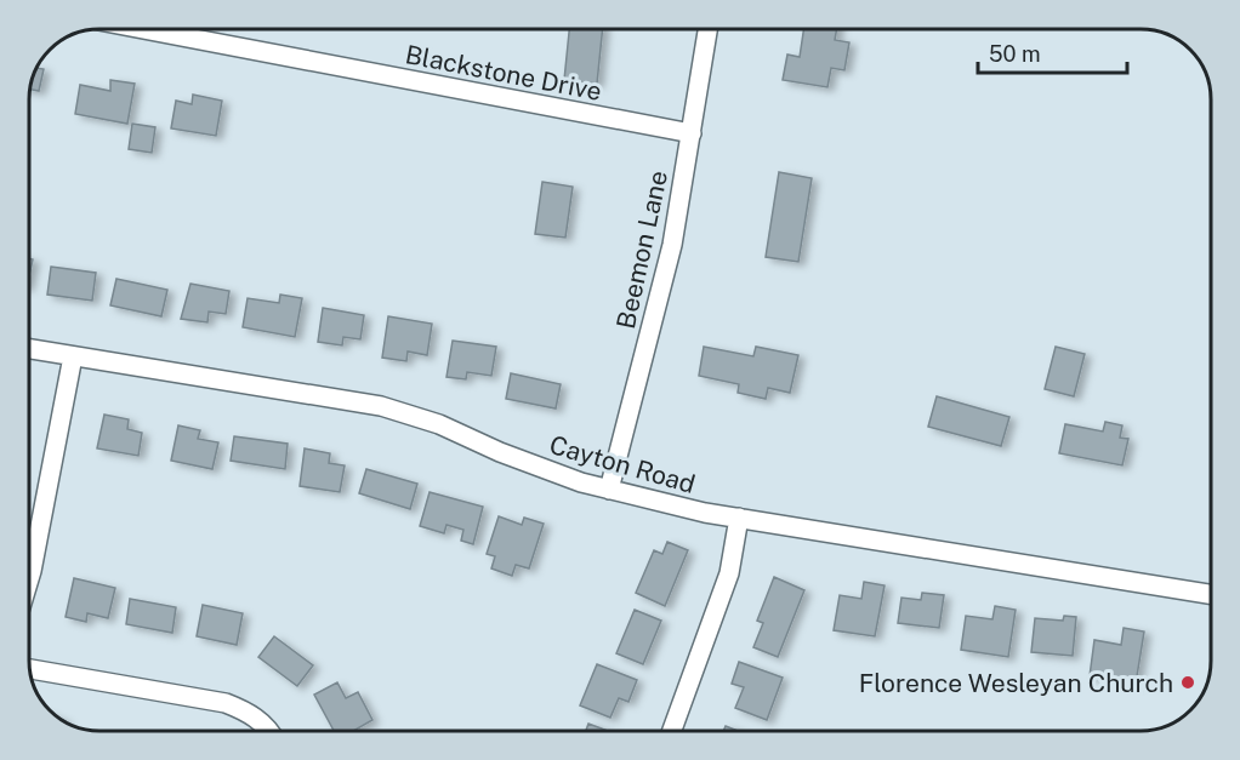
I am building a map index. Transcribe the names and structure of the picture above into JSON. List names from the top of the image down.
{
  "streets": {
    "street": ["Blackstone Drive", "Beemon Lane", "Cayton Road"]
  },
  "crossings": [
    ["Blackstone Drive", "Beemon Lane"],
    ["Beemon Lane", "Cayton Road"]
  ],
  "places": ["Florence Wesleyan Church"],
  "scale_bar": "50 m"
}
